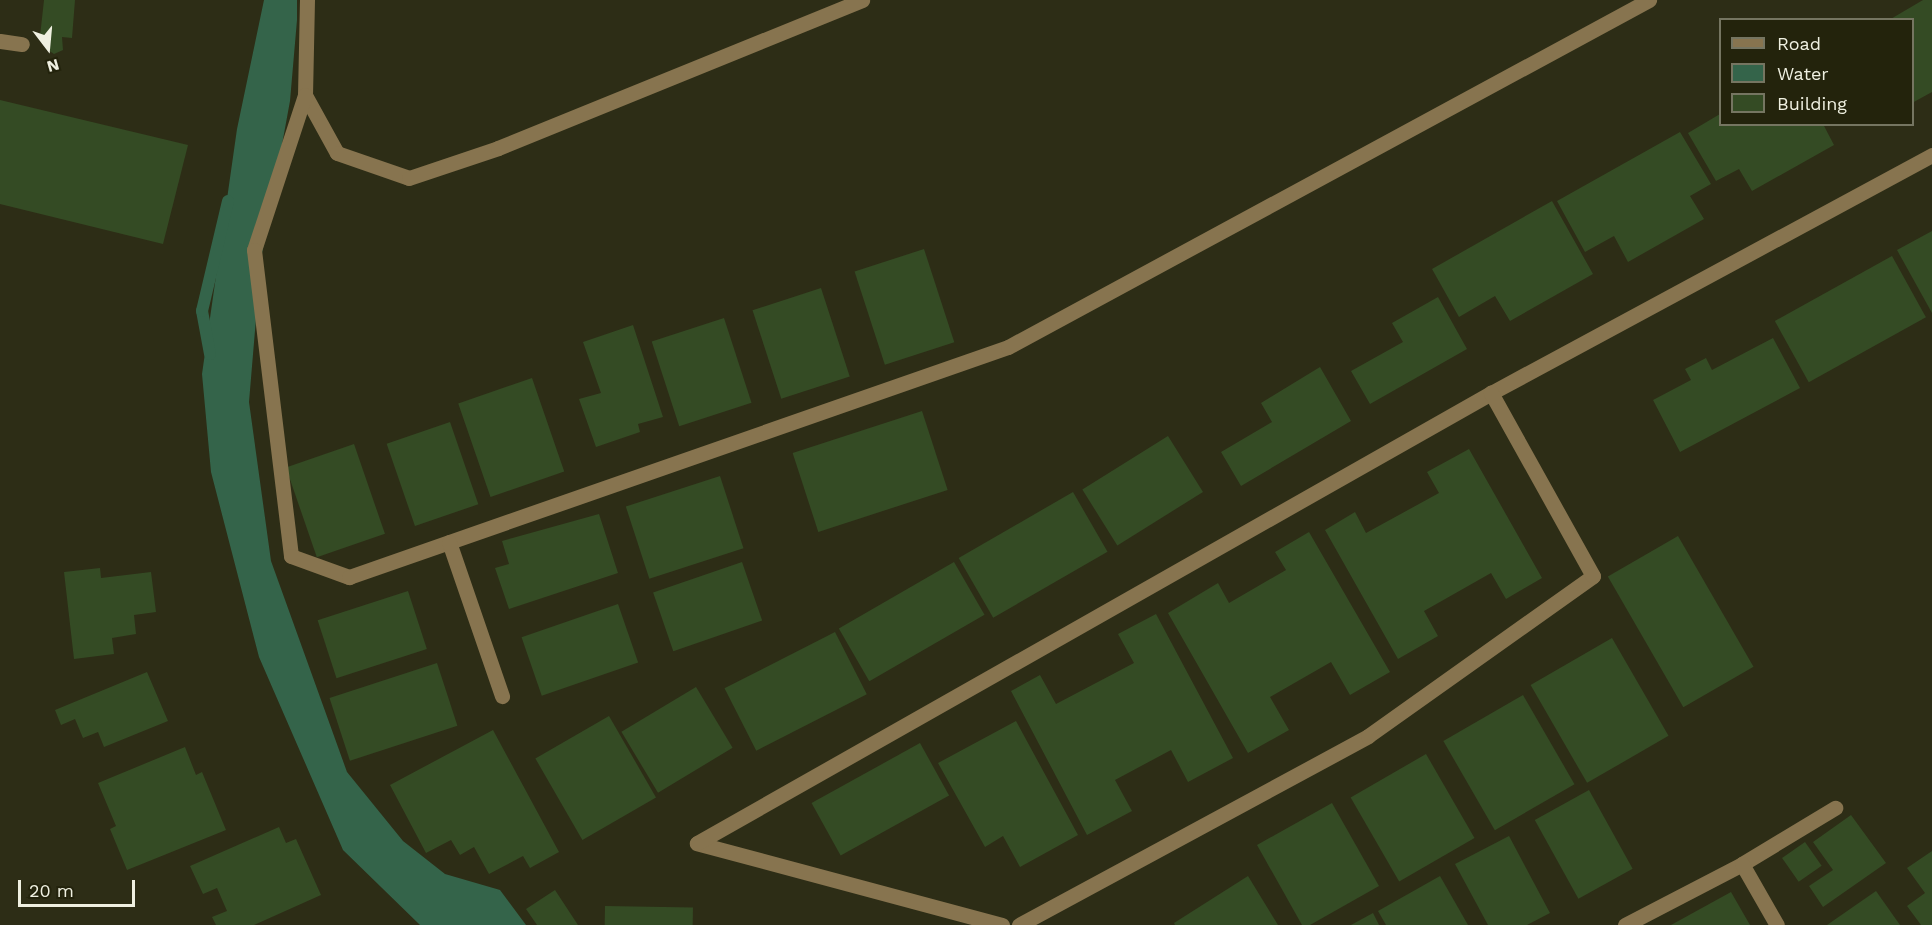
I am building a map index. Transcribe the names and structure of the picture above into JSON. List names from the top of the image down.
{
  "legend": ["Road", "Water", "Building"],
  "scale_bar": "20 m",
  "north": "bottom"
}
